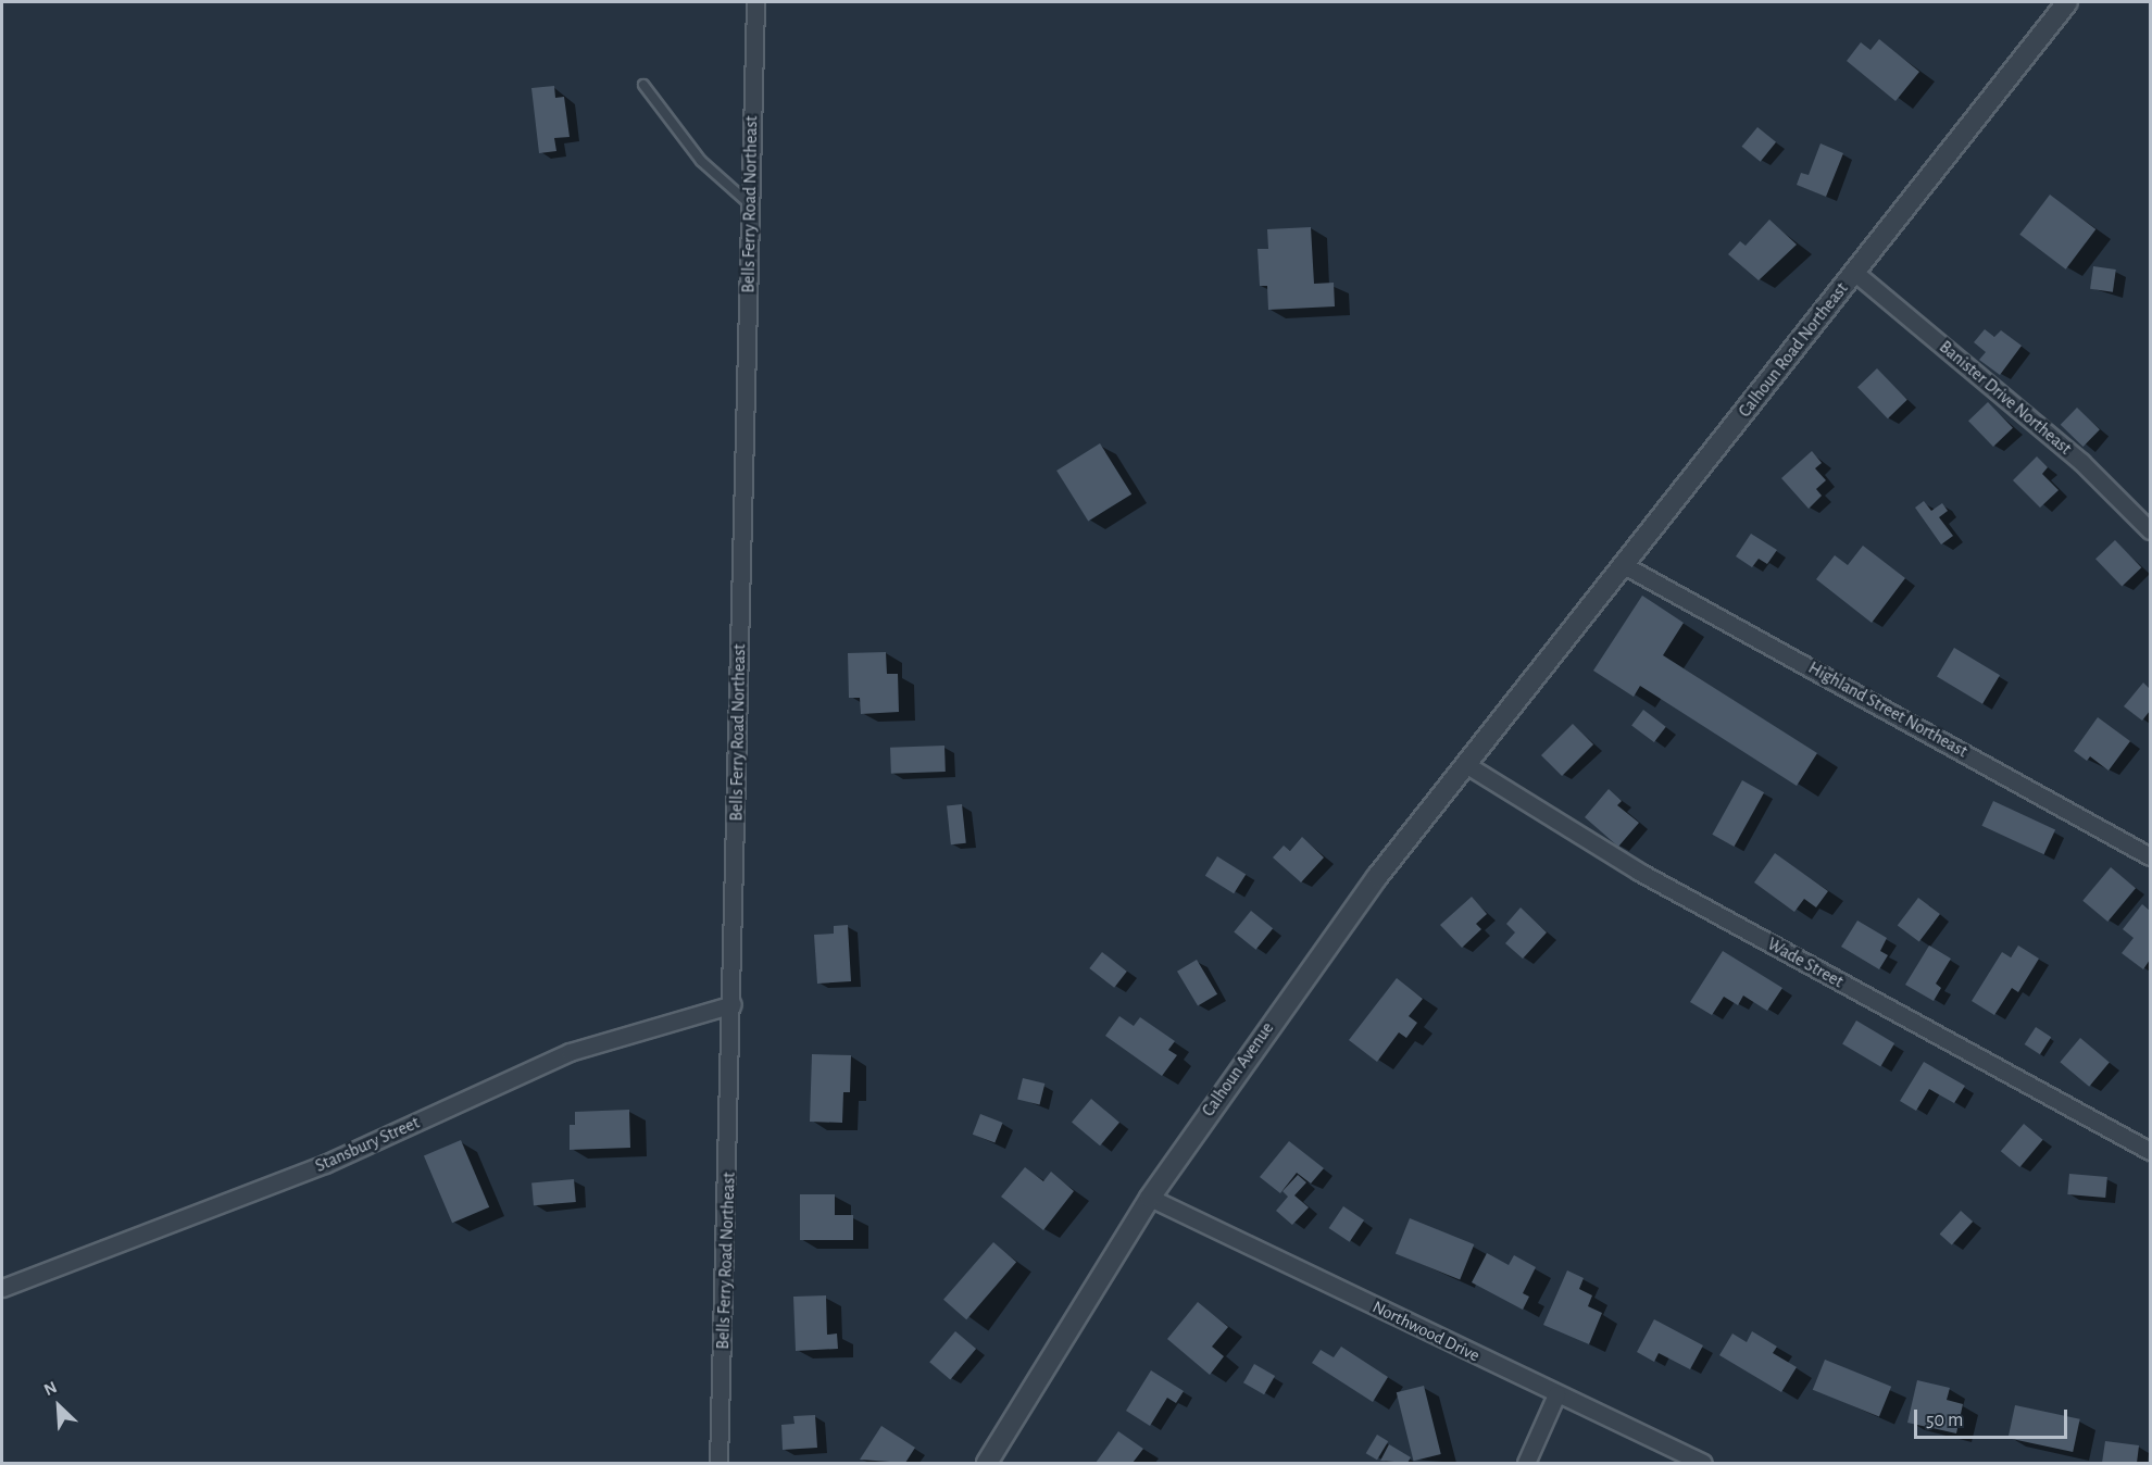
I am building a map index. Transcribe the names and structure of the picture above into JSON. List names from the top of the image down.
{
  "streets": {
    "street": [
      "Bells Ferry Road Northeast",
      "Calhoun Road Northeast",
      "Banister Drive Northeast",
      "Highland Street Northeast",
      "Wade Street",
      "Calhoun Avenue",
      "Stansbury Street",
      "Northwood Drive"
    ]
  },
  "crossings": [
    ["Bells Ferry Road Northeast", "Stansbury Street"],
    ["Calhoun Road Northeast", "Banister Drive Northeast"],
    ["Calhoun Road Northeast", "Highland Street Northeast"],
    ["Calhoun Road Northeast", "Calhoun Avenue"],
    ["Wade Street", "Calhoun Avenue"],
    ["Calhoun Avenue", "Northwood Drive"]
  ],
  "scale_bar": "50 m",
  "north": "top left"
}
